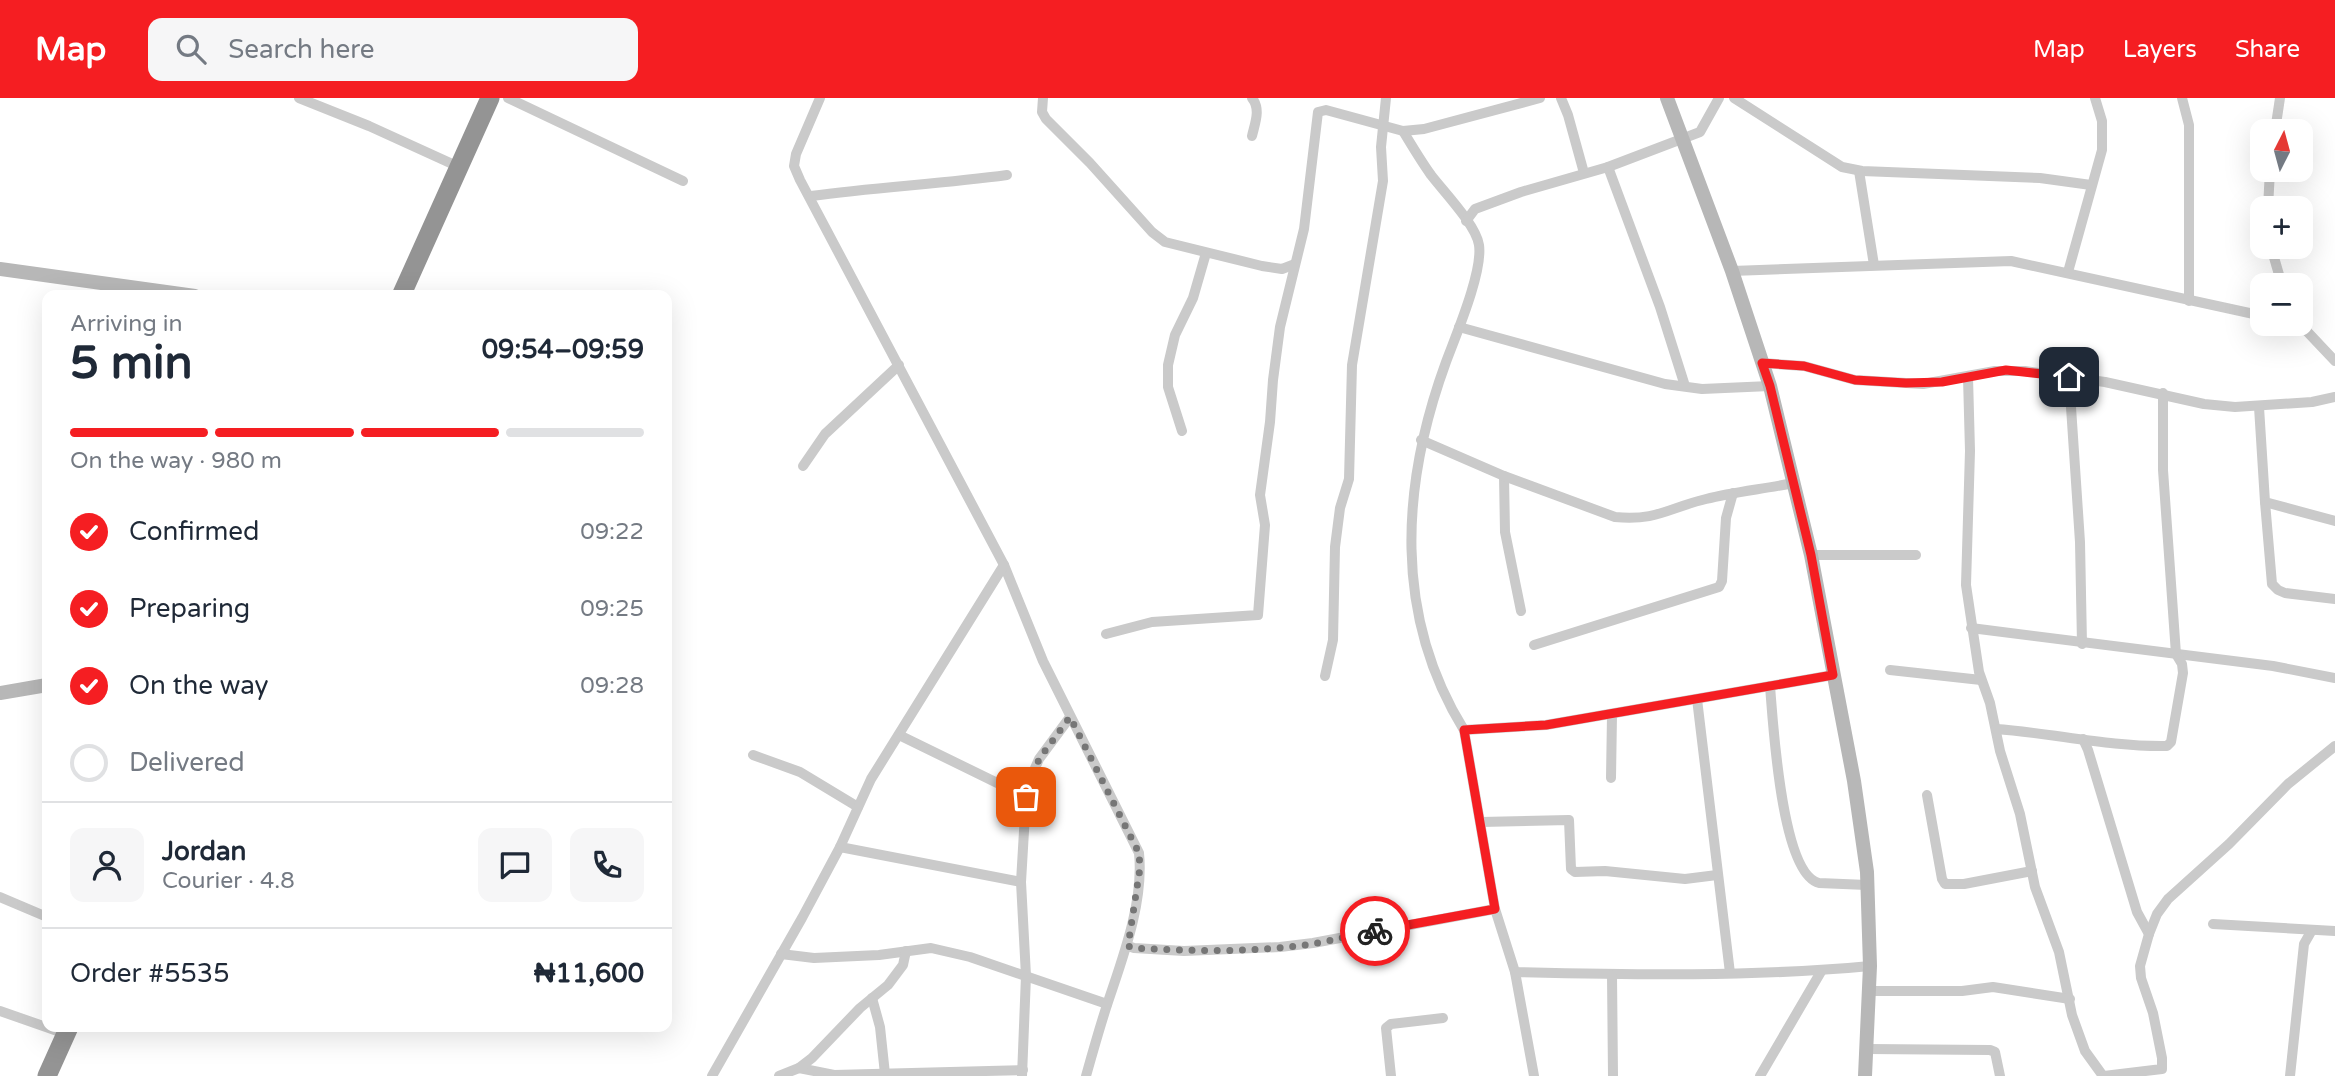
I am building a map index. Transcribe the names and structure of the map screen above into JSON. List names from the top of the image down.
{
  "north": "top",
  "page": {
    "header": "Map",
    "search": "Search here",
    "nav": ["Map", "Layers", "Share"],
    "map_buttons": ["+", "−"],
    "heading": ["5 min", "Arriving in", "09:54–09:59"],
    "panel": [
      "Jordan",
      "Courier · 4.8",
      "Order #5535",
      "₦11,600"
    ],
    "bar": "On the way · 980 m",
    "list": [
      ["Confirmed", "09:22"],
      ["Preparing", "09:25"],
      ["On the way", "09:28"],
      "Delivered"
    ]
  }
}
